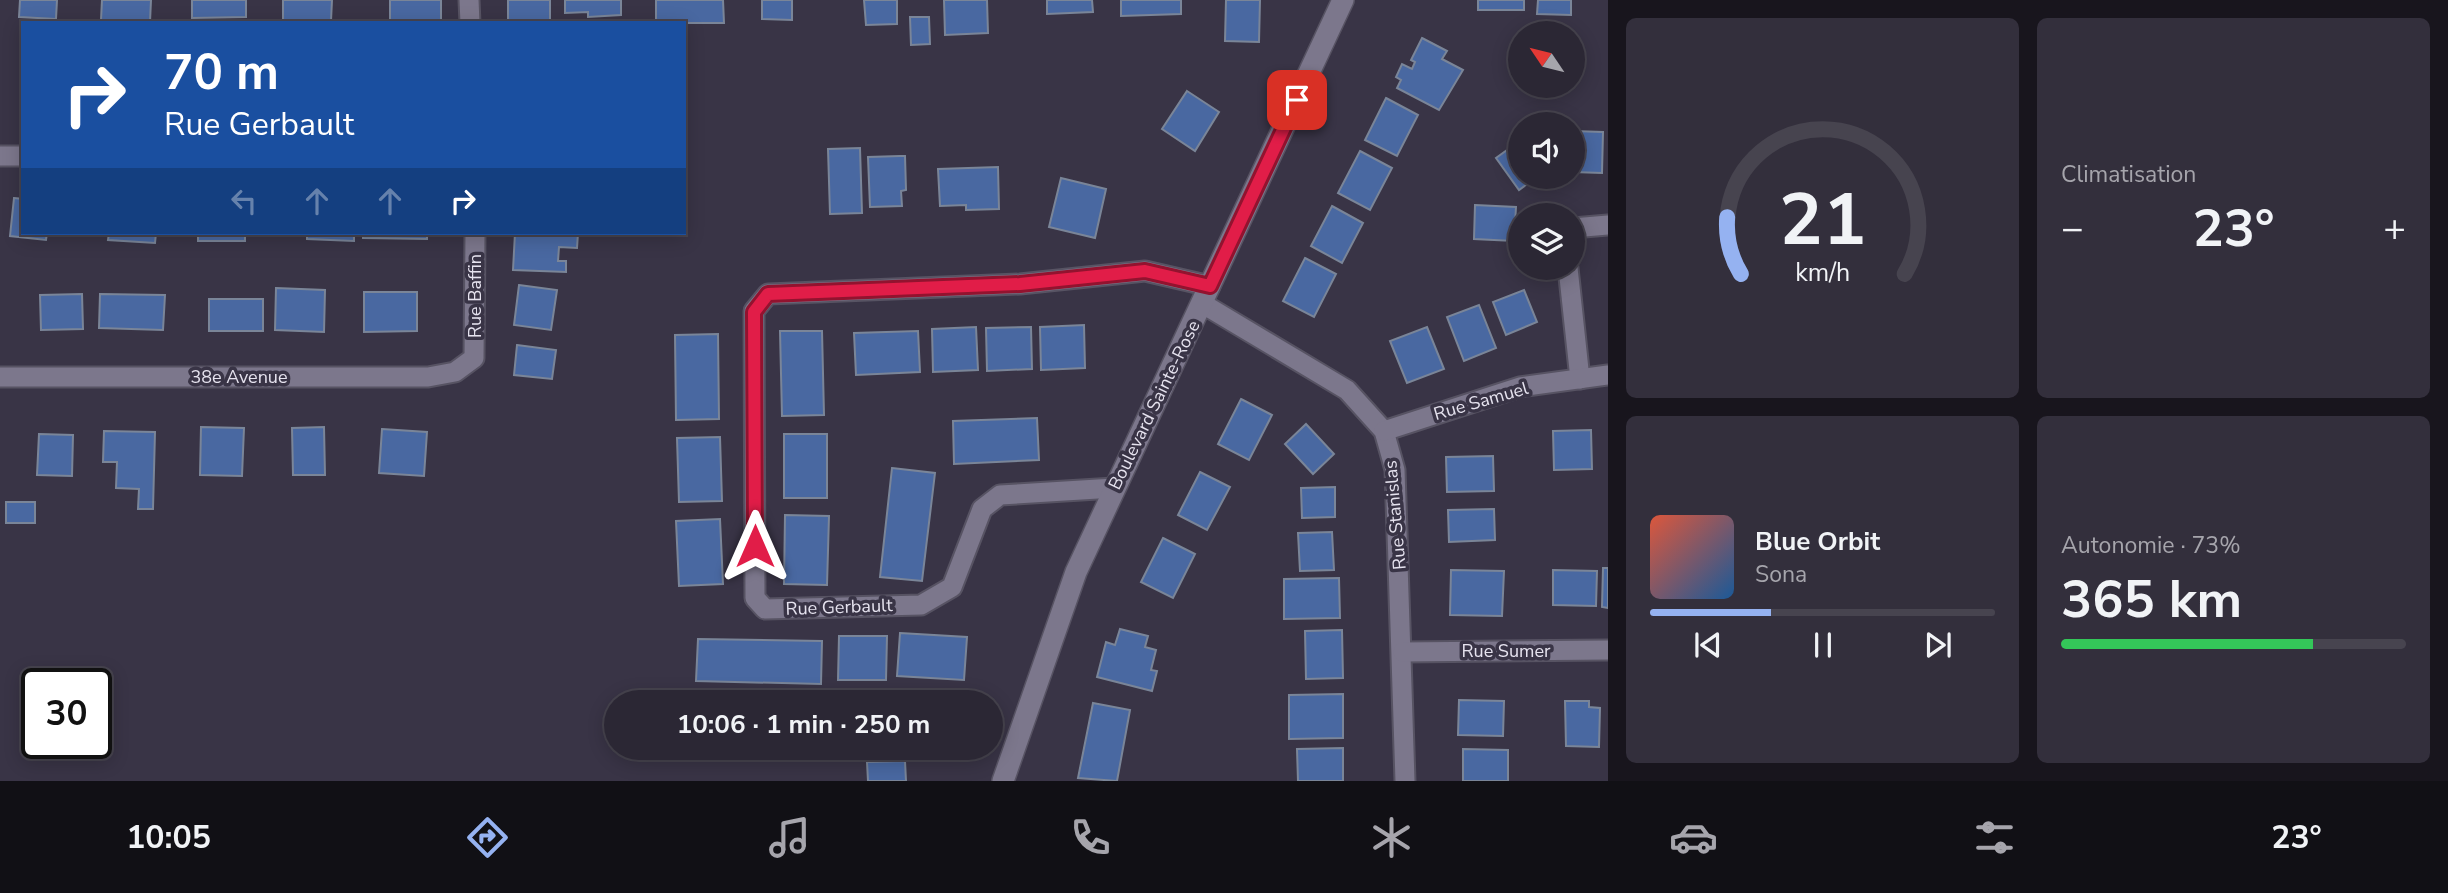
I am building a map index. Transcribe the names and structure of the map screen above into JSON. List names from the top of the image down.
{
  "streets": {
    "street": [
      "Rue Baffin",
      "38e Avenue",
      "Rue Samuel",
      "Boulevard Sainte-Rose",
      "Rue Stanislas",
      "Rue Gerbault",
      "Rue Sumer"
    ]
  },
  "crossings": [
    ["Rue Baffin", "38e Avenue"],
    ["Rue Samuel", "Rue Stanislas"],
    ["Boulevard Sainte-Rose", "Rue Stanislas"],
    ["Boulevard Sainte-Rose", "Rue Gerbault"],
    ["Rue Stanislas", "Rue Gerbault"],
    ["Rue Stanislas", "Rue Sumer"]
  ],
  "north": "top left",
  "page": {
    "tile": [
      "Climatisation",
      ["Autonomie · 73%", "365 km"]
    ],
    "turn": ["70 m", "Rue Gerbault"],
    "heat": ["−", "23°", "+"],
    "song": ["Blue Orbit", "Sona"],
    "limit": "30",
    "trip": "10:06 · 1 min · 250 m",
    "tabs": ["10:05", "23°"],
    "gauge": ["21", "km/h"]
  }
}
